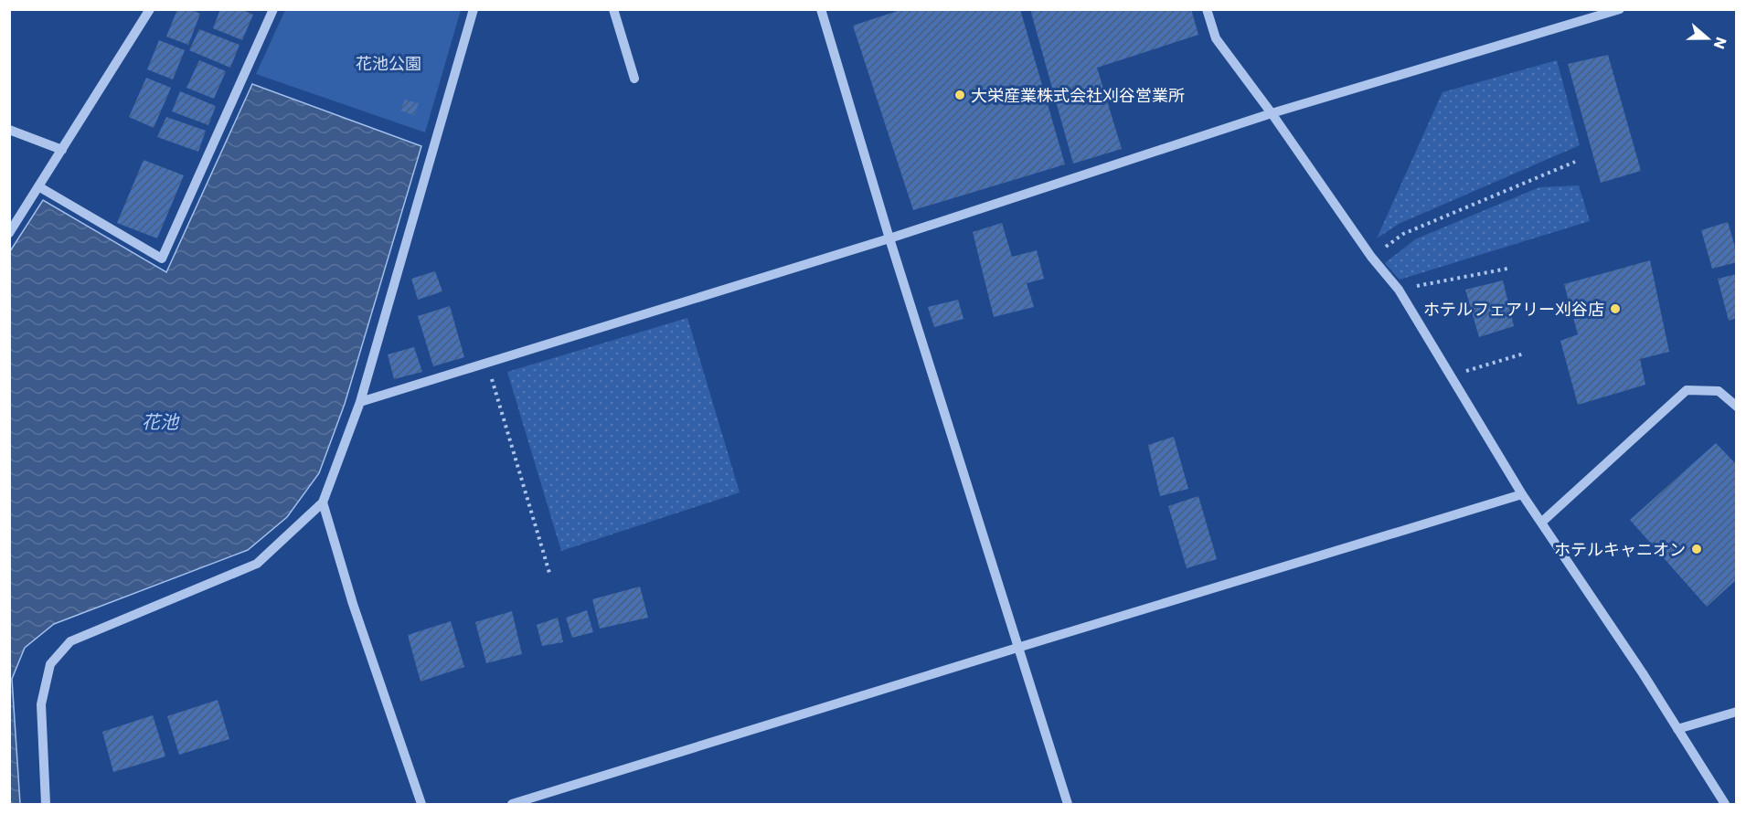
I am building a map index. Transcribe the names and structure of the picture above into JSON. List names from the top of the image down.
{
  "water": ["花池"],
  "parks": ["花池公園"],
  "places": ["大栄産業株式会社刈谷営業所", "ホテルフェアリー刈谷店", "ホテルキャニオン"],
  "north": "right"
}
